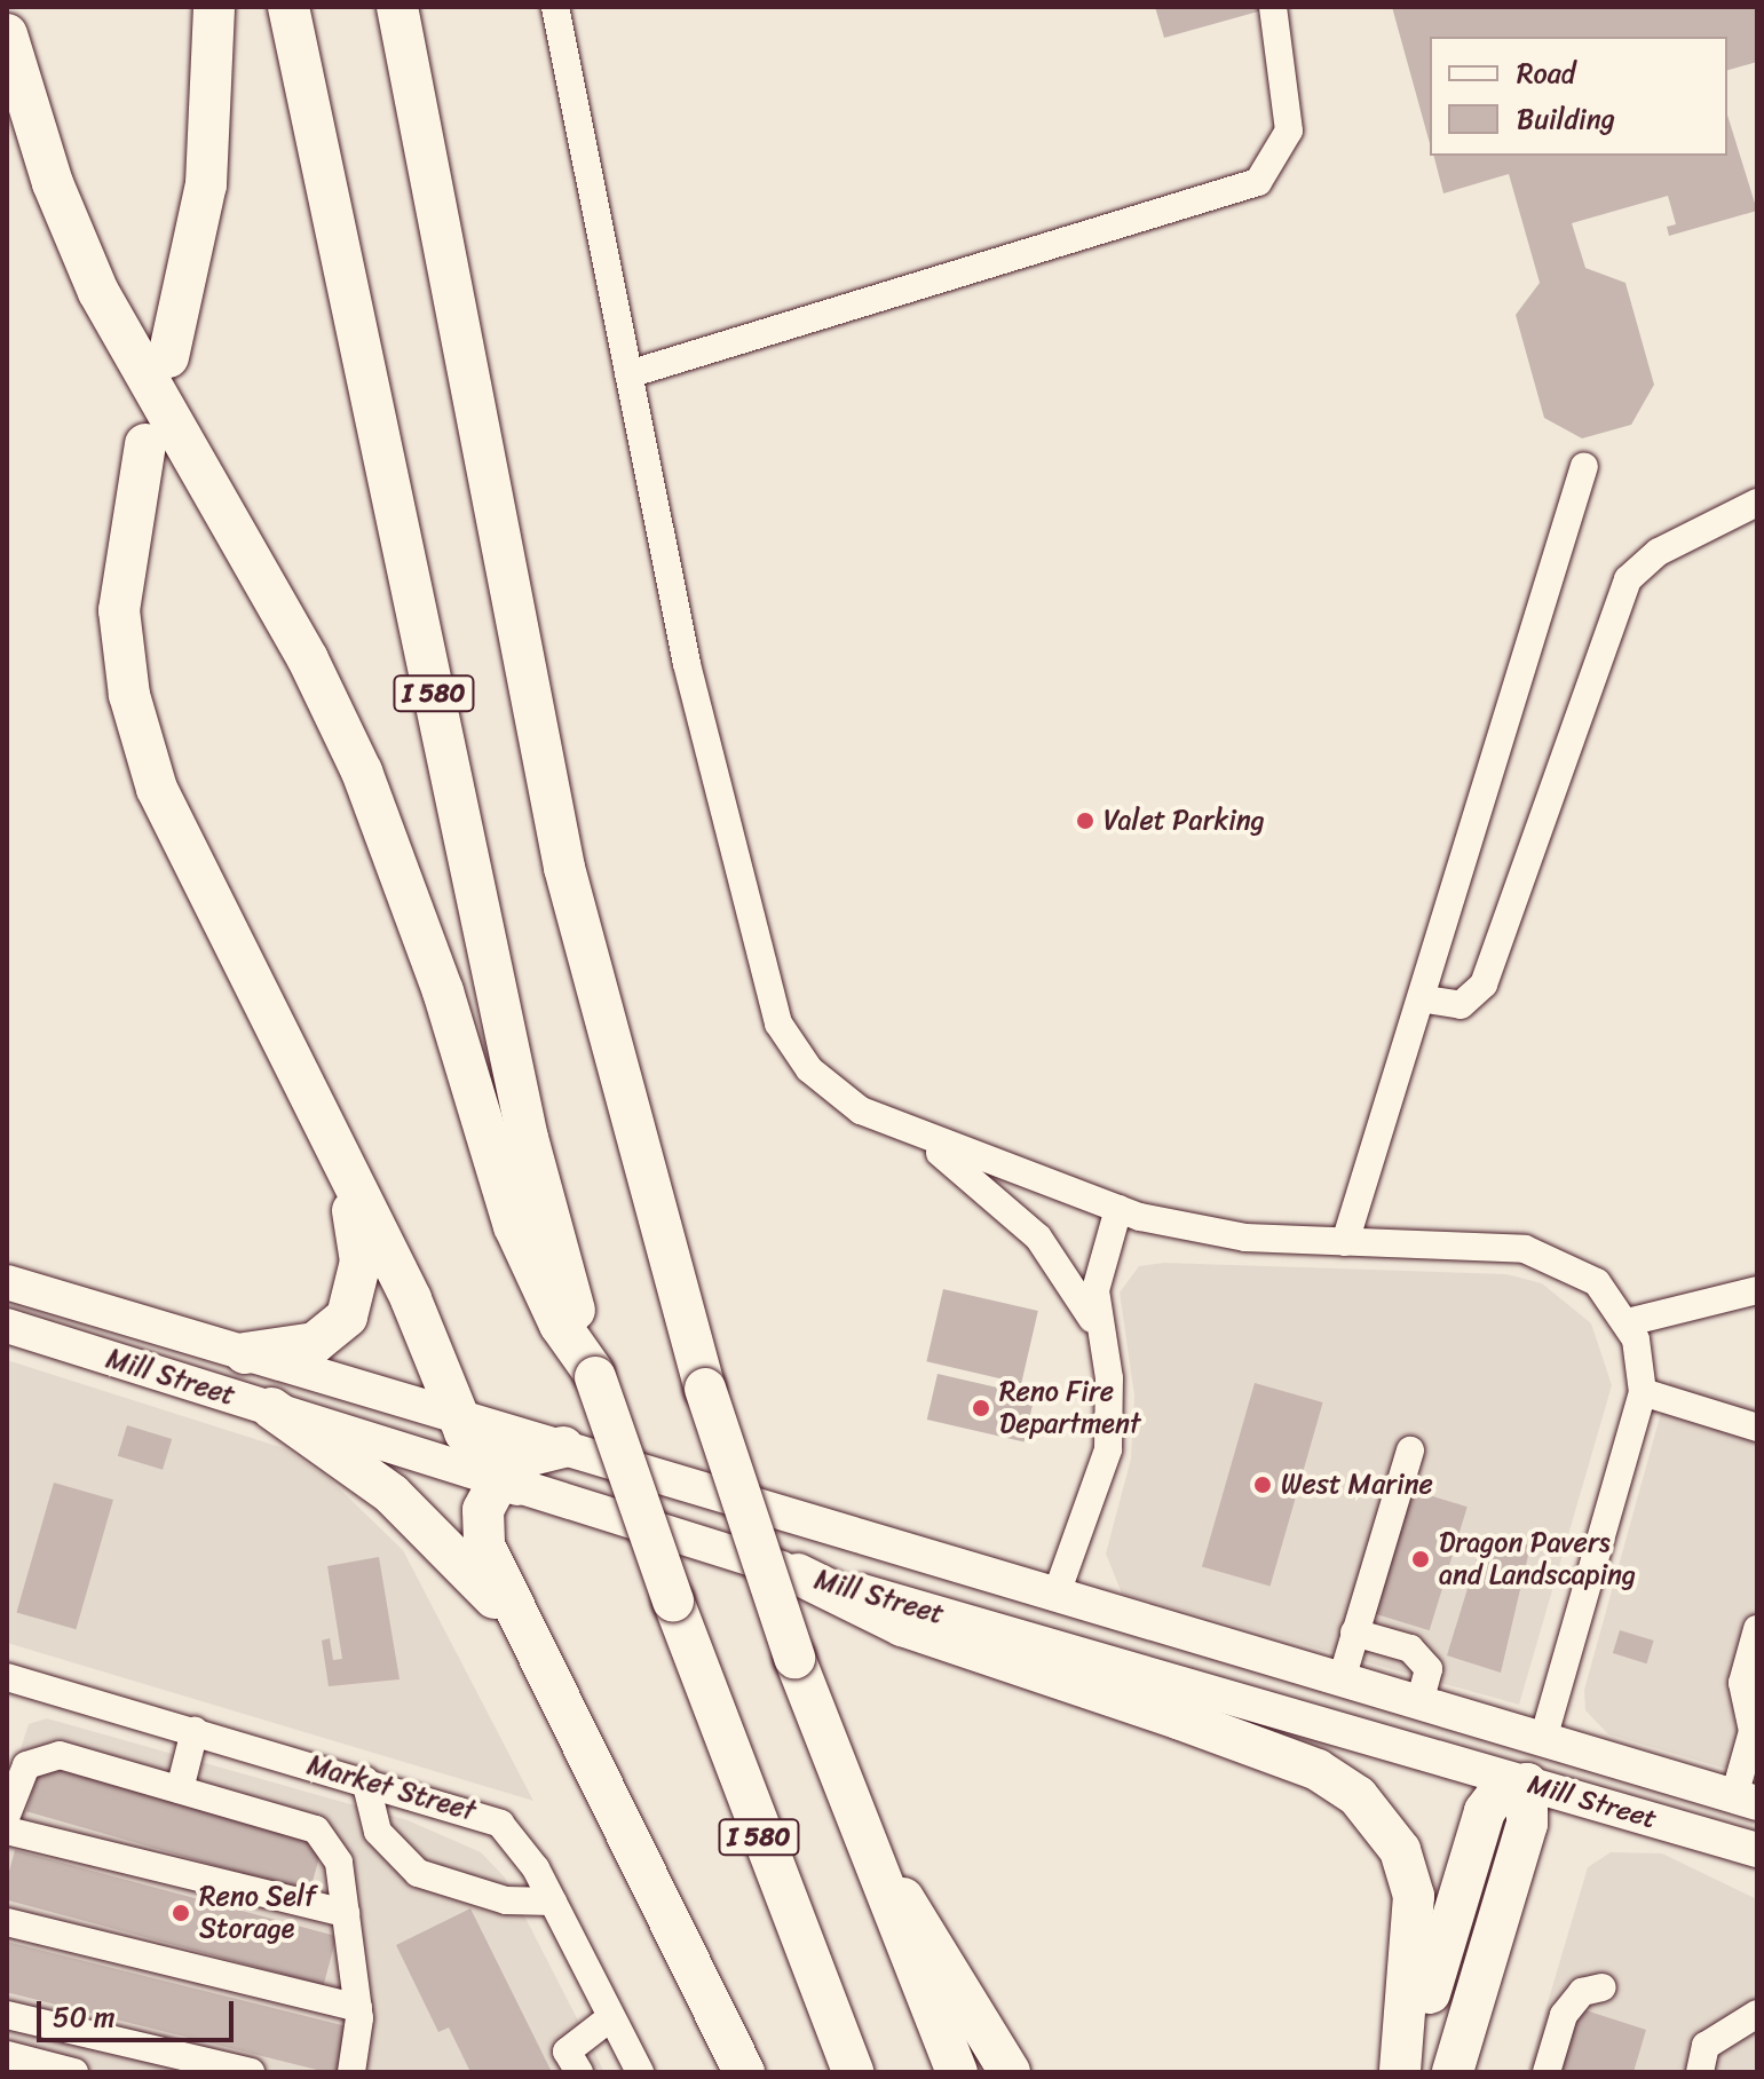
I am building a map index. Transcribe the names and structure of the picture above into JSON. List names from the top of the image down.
{
  "streets": {
    "highway": ["I 580"],
    "main road": ["Mill Street"],
    "street": ["Market Street"]
  },
  "places": [
    "Valet Parking",
    "Reno Fire Department",
    "West Marine",
    "Dragon Pavers and Landscaping",
    "Reno Self Storage"
  ],
  "legend": ["Road", "Building"],
  "scale_bar": "50 m"
}
